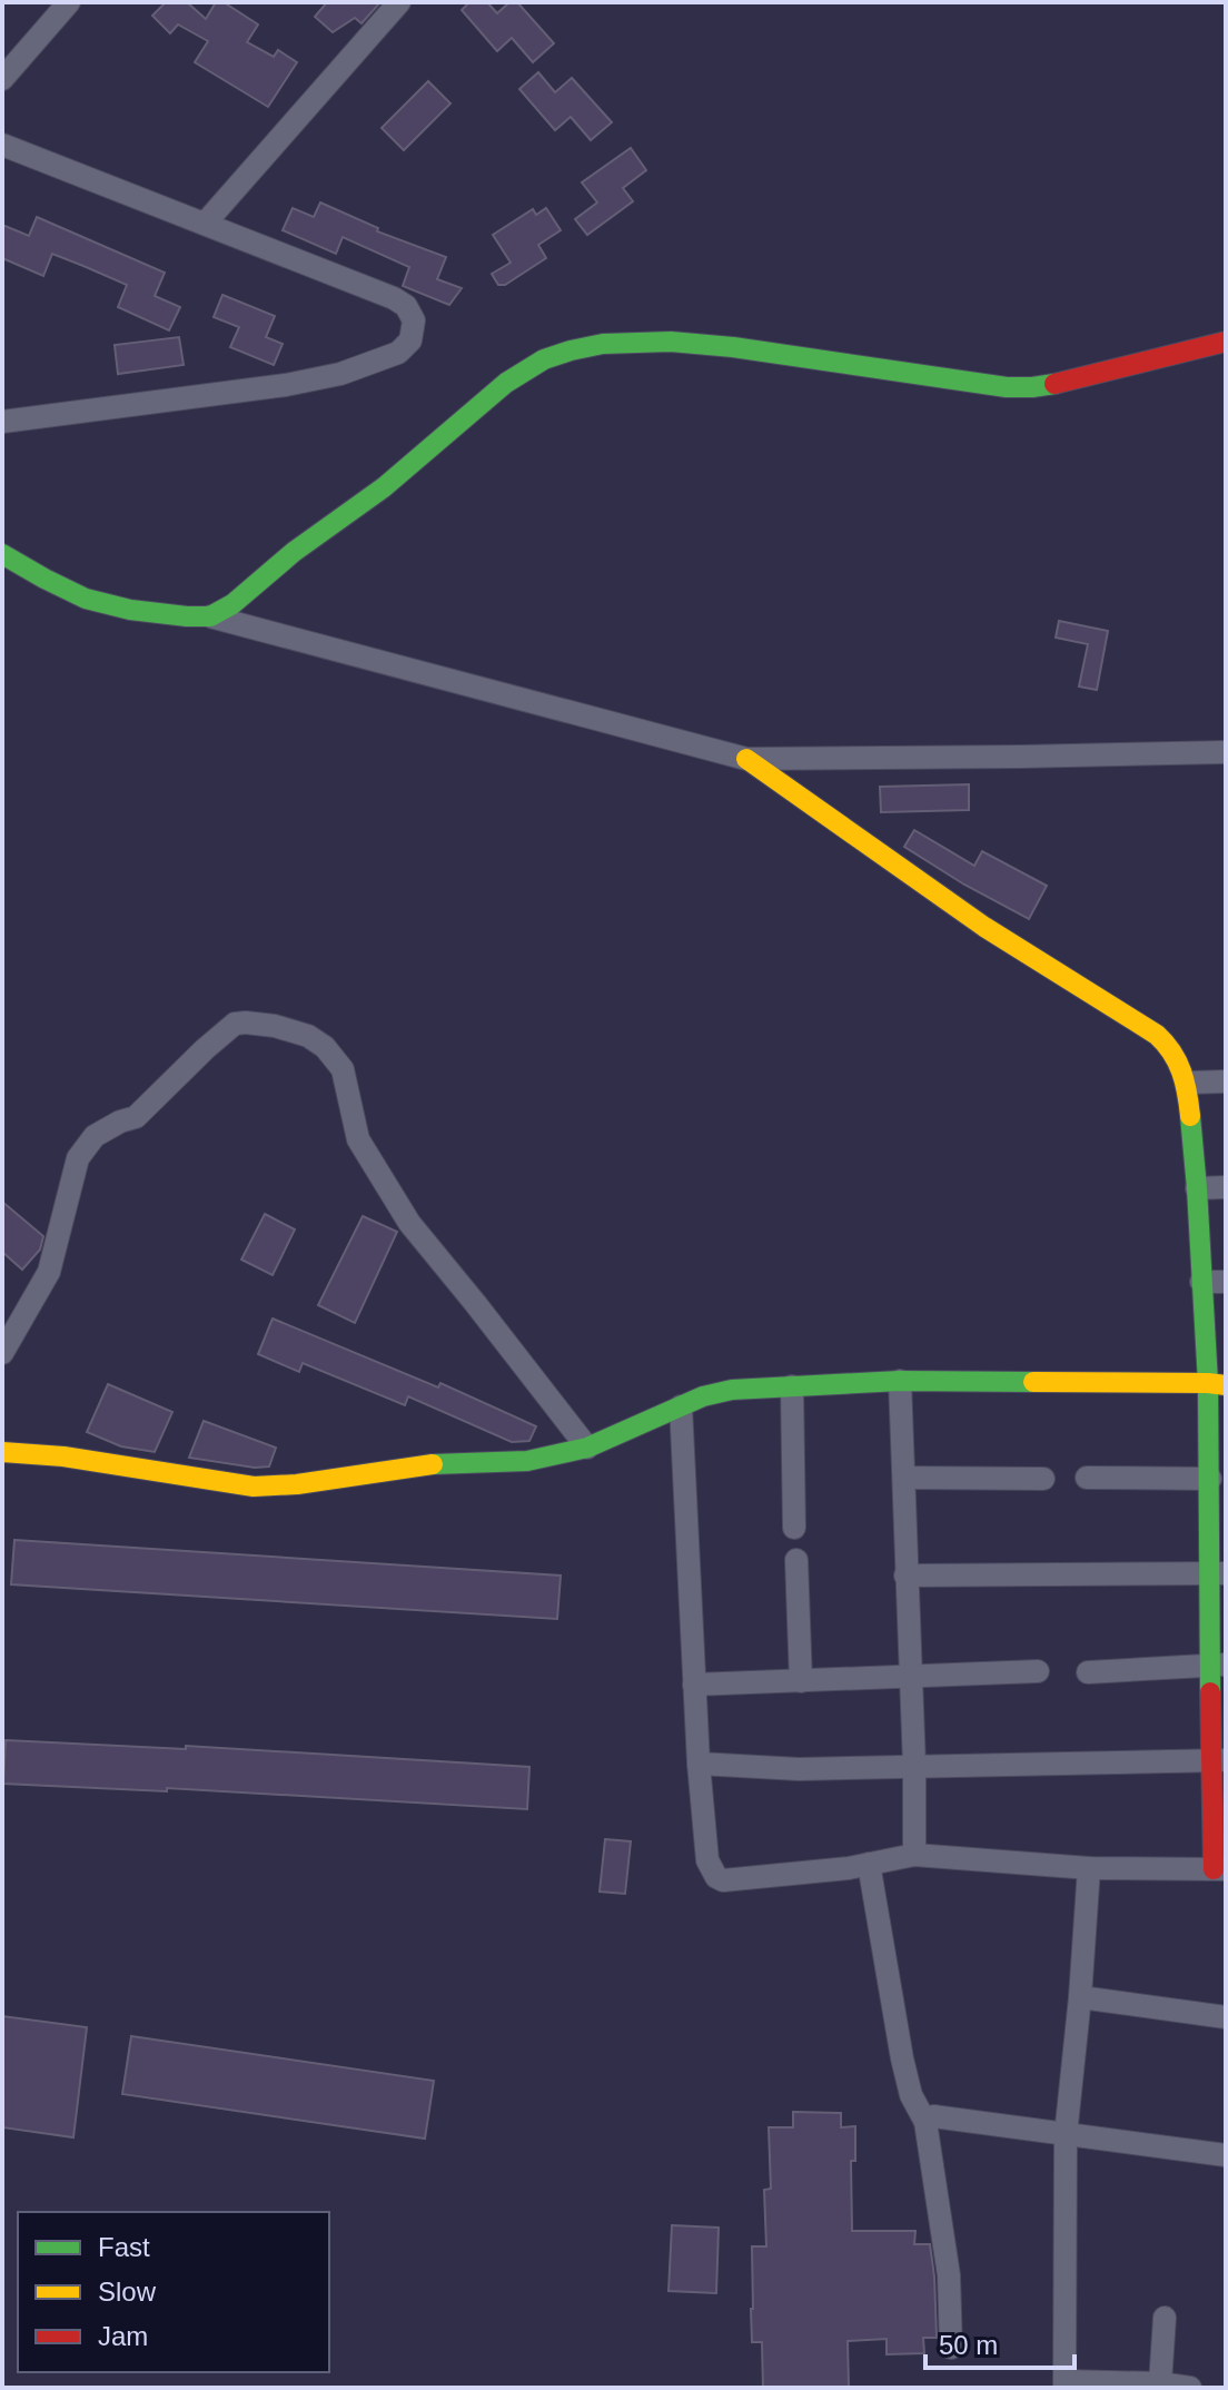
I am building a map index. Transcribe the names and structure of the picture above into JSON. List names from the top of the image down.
{
  "legend": ["Fast", "Slow", "Jam"],
  "scale_bar": "50 m"
}
